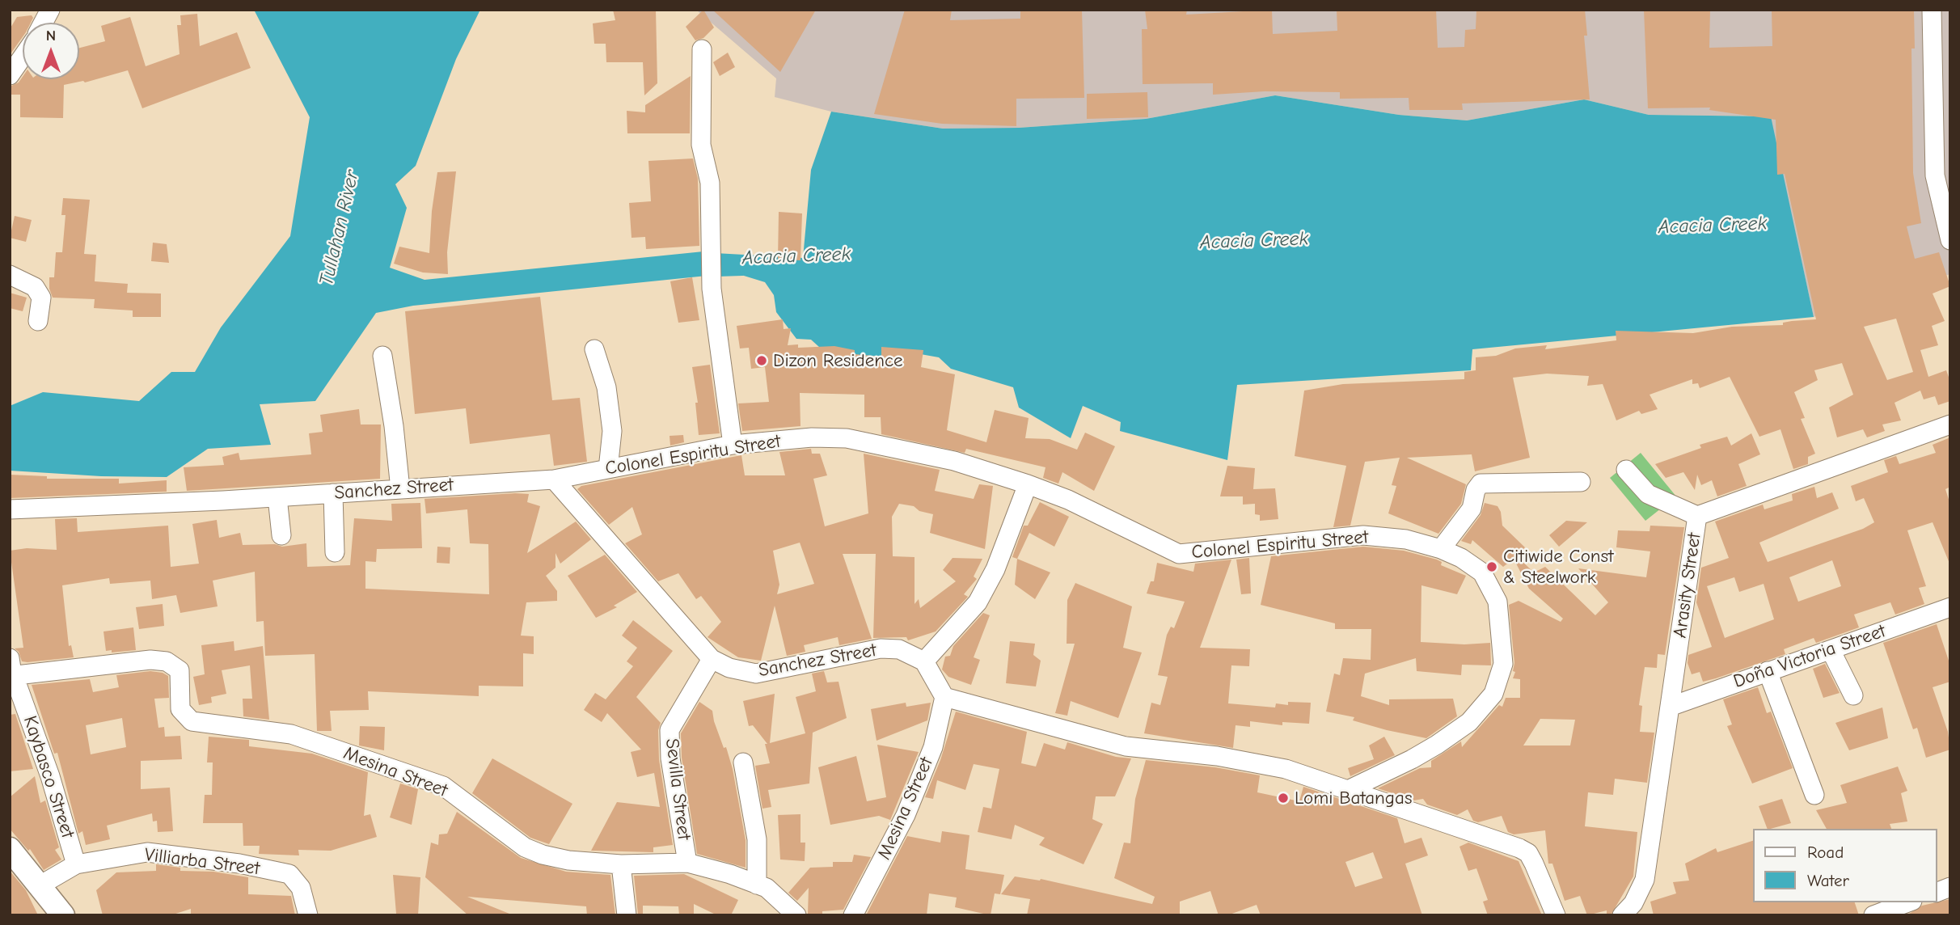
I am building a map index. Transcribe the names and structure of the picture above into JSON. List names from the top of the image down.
{
  "streets": {
    "street": [
      "Colonel Espiritu Street",
      "Sanchez Street",
      "Arasity Street",
      "Doña Victoria Street",
      "Mesina Street",
      "Kaybasco Street",
      "Sevilla Street",
      "Villiarba Street"
    ]
  },
  "crossings": [
    ["Colonel Espiritu Street", "Sanchez Street"],
    ["Sanchez Street", "Sevilla Street"],
    ["Arasity Street", "Doña Victoria Street"],
    ["Mesina Street", "Kaybasco Street"],
    ["Mesina Street", "Sevilla Street"],
    ["Kaybasco Street", "Villiarba Street"]
  ],
  "water": ["Acacia Creek", "Tullahan River"],
  "places": ["Dizon Residence", "Citiwide Const & Steelwork", "Lomi Batangas"],
  "legend": ["Road", "Water"],
  "north": "top"
}
